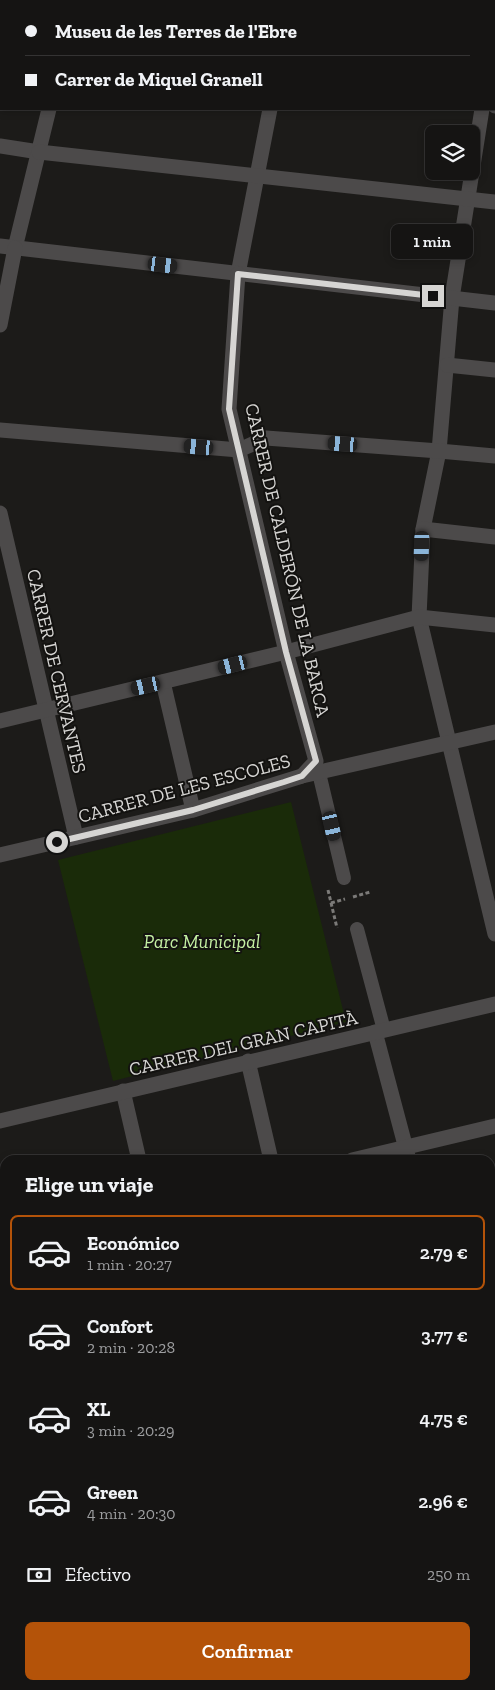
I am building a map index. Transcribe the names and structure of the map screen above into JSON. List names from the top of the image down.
{
  "streets": {
    "street": [
      "CARRER DE CALDERÓN DE LA BARCA",
      "CARRER DE CERVANTES",
      "CARRER DE LES ESCOLES",
      "CARRER DEL GRAN CAPITÀ"
    ]
  },
  "crossings": [
    ["CARRER DE CALDERÓN DE LA BARCA", "CARRER DE LES ESCOLES"],
    ["CARRER DE CERVANTES", "CARRER DE LES ESCOLES"]
  ],
  "parks": ["Parc Municipal"],
  "page": {
    "banner": ["Museu de les Terres de l'Ebre", "Carrer de Miquel Granell"],
    "bubble": "1 min",
    "heading": "Elige un viaje",
    "list": [
      {
        "name": "Económico",
        "note": "1 min · 20:27",
        "value": "2.79 €"
      },
      {
        "name": "Confort",
        "note": "2 min · 20:28",
        "value": "3.77 €"
      },
      {
        "name": "XL",
        "note": "3 min · 20:29",
        "value": "4.75 €"
      },
      {
        "name": "Green",
        "note": "4 min · 20:30",
        "value": "2.96 €"
      }
    ],
    "pay": ["Efectivo", "250 m"],
    "buttons": "Confirmar"
  }
}
